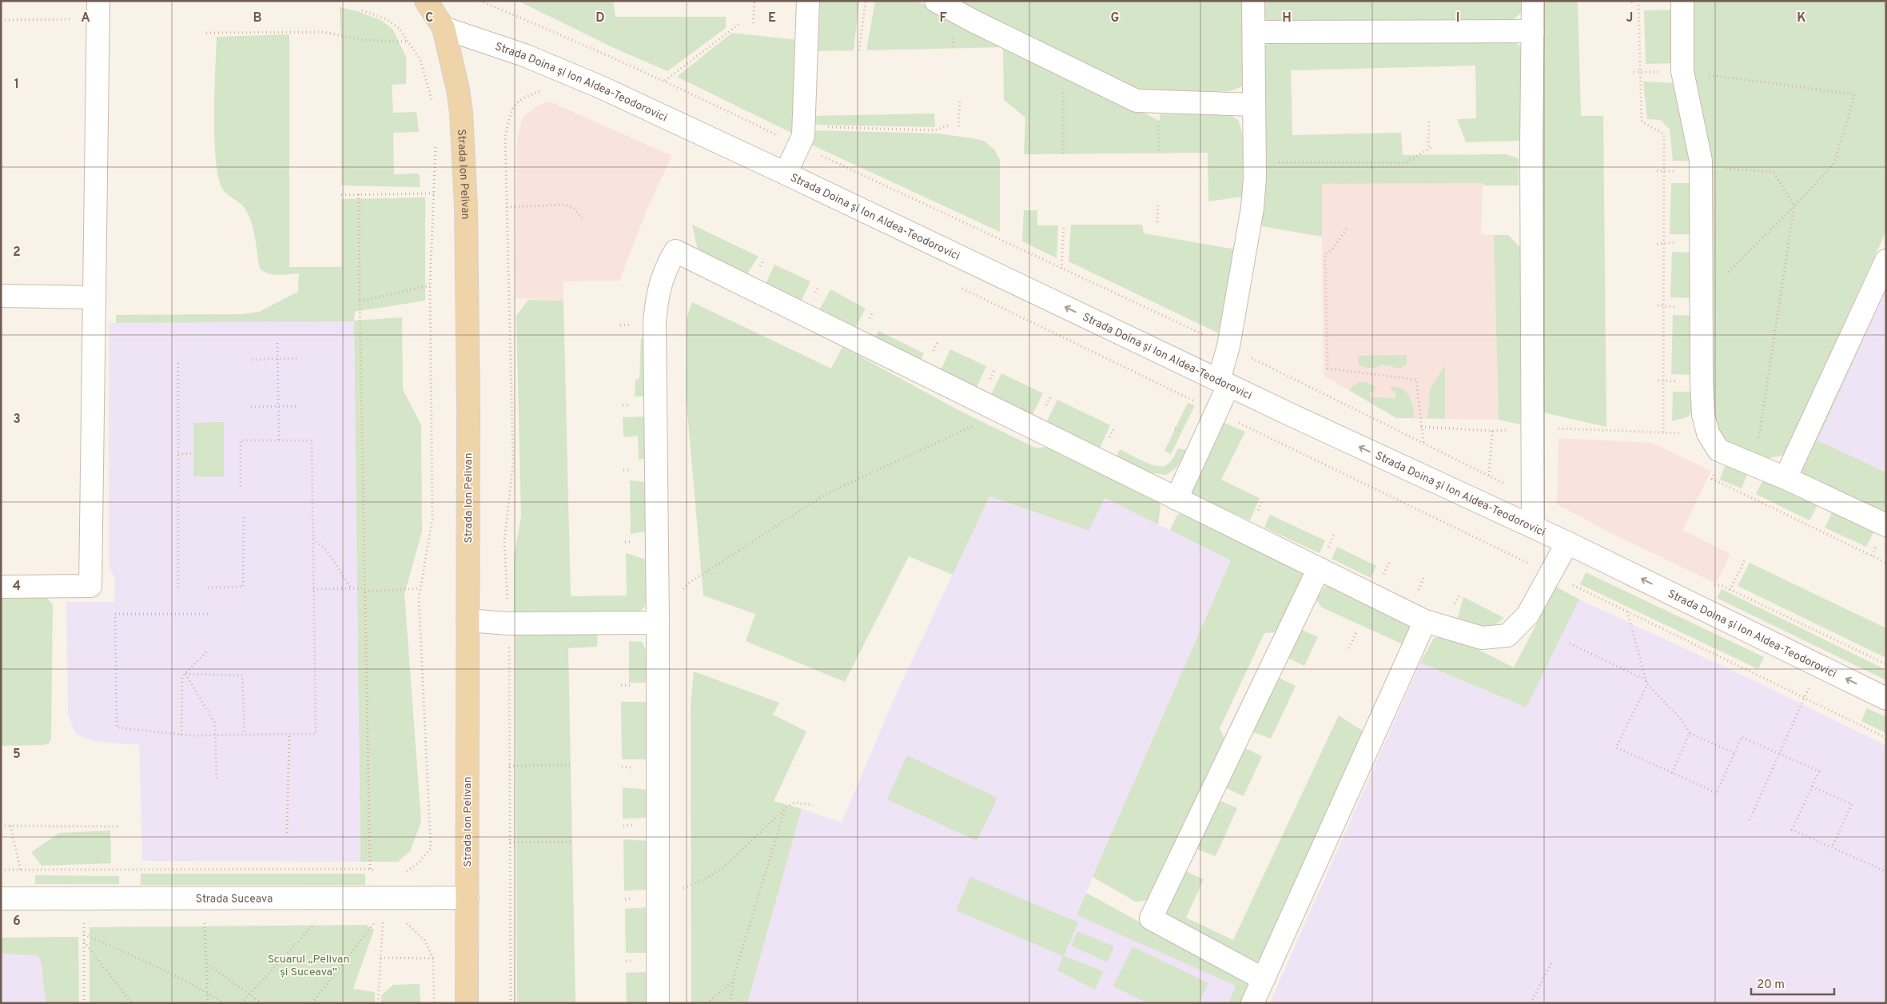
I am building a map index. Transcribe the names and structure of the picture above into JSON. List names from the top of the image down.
{
  "streets": {
    "main road": ["Strada Ion Pelivan"],
    "street": ["Strada Doina și Ion Aldea-Teodorovici", "Strada Suceava"]
  },
  "crossings": [
    ["Strada Doina și Ion Aldea-Teodorovici", "Strada Ion Pelivan"],
    ["Strada Ion Pelivan", "Strada Suceava"]
  ],
  "parks": ["Scuarul „Pelivan și Suceava”"],
  "scale_bar": "20 m",
  "grid": {
    "columns": [
      "A",
      "B",
      "C",
      "D",
      "E",
      "F",
      "G",
      "H",
      "I",
      "J",
      "K"
    ],
    "rows": [
      "1",
      "2",
      "3",
      "4",
      "5",
      "6"
    ]
  }
}
